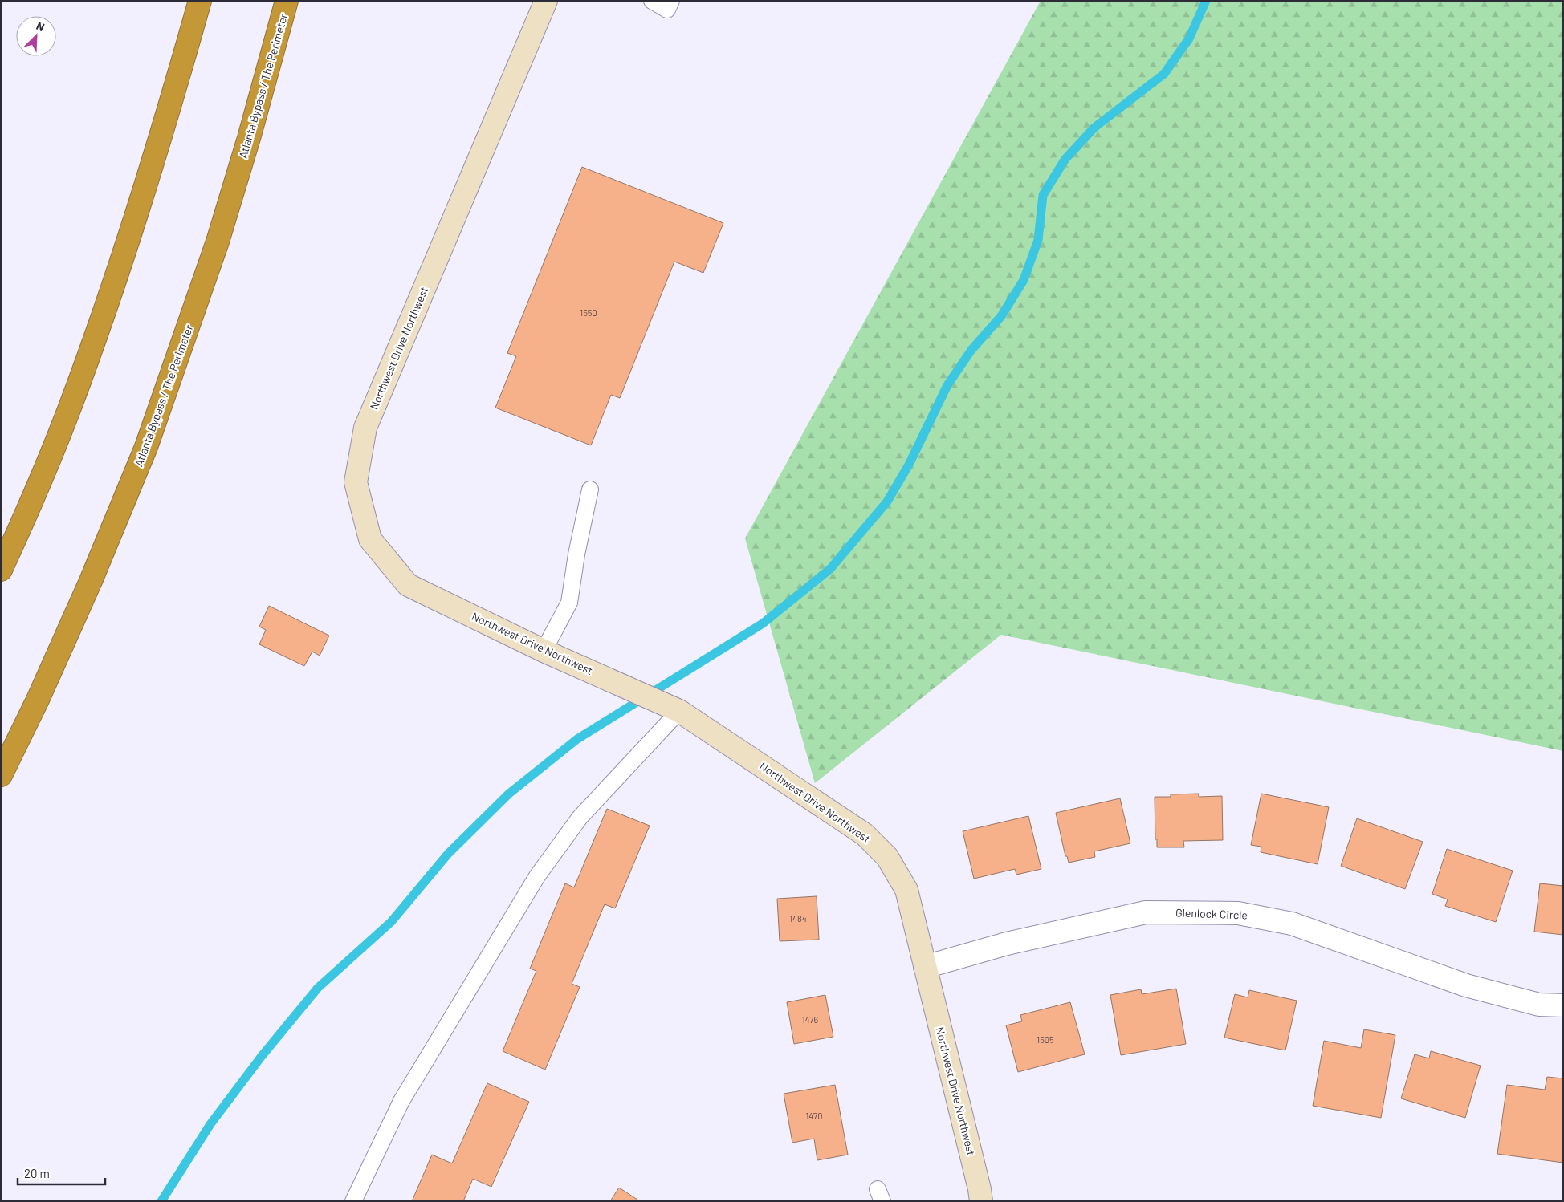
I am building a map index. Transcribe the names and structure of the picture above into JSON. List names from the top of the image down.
{
  "streets": {
    "highway": ["Atlanta Bypass / The Perimeter"],
    "street": ["Northwest Drive Northwest", "Glenlock Circle"]
  },
  "crossings": [
    ["Northwest Drive Northwest", "Glenlock Circle"]
  ],
  "house_numbers": [
    "1550",
    "1484",
    "1476",
    "1505",
    "1470"
  ],
  "scale_bar": "20 m",
  "north": "top right"
}
